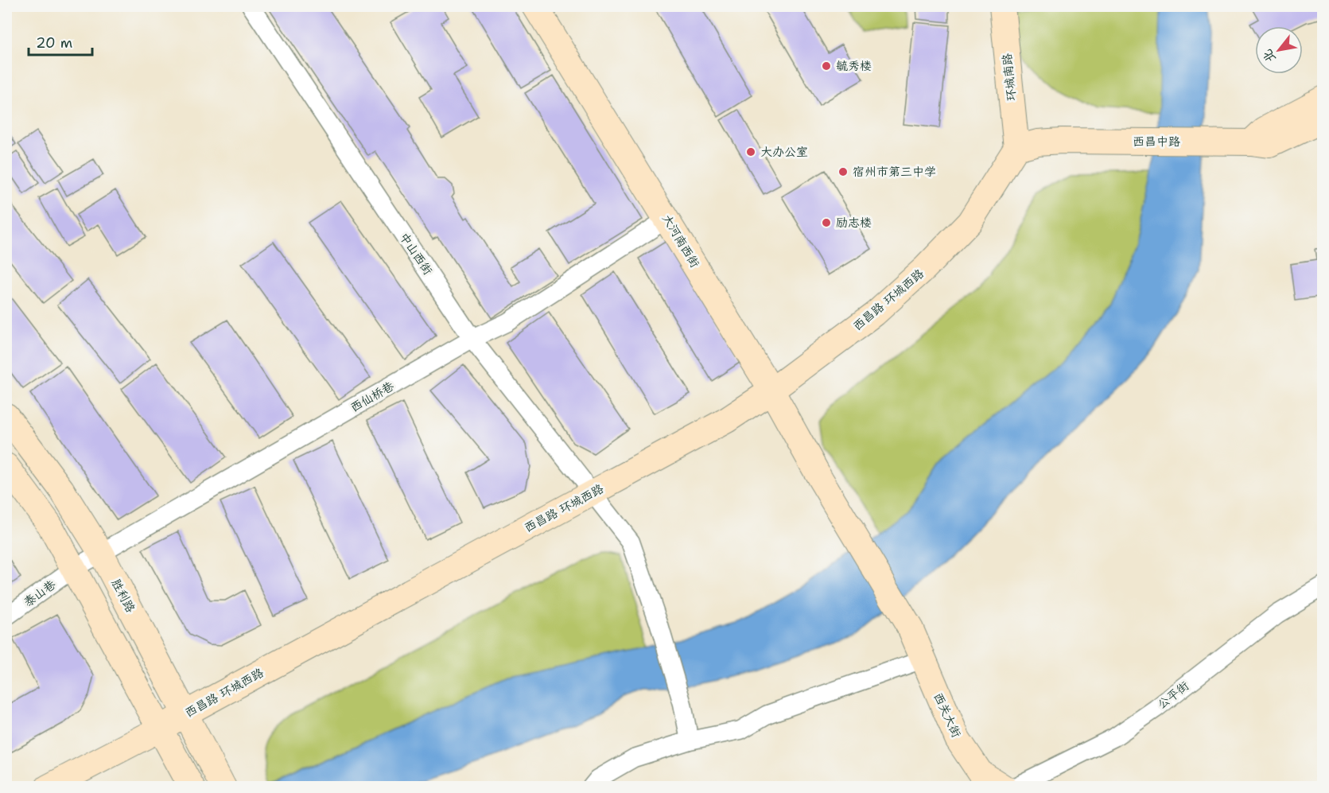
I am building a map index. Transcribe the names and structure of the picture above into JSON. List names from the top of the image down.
{
  "streets": {
    "main road": [
      "环城南路",
      "西昌中路",
      "大河南西街",
      "西昌路 环城西路",
      "胜利路",
      "西关大街"
    ],
    "street": [
      "中山西街",
      "西仙桥巷",
      "泰山巷",
      "公平街"
    ]
  },
  "crossings": [
    ["环城南路", "西昌中路"],
    ["环城南路", "西昌路 环城西路"],
    ["西昌中路", "西昌路 环城西路"],
    ["大河南西街", "西昌路 环城西路"],
    ["大河南西街", "西仙桥巷"],
    ["大河南西街", "西关大街"],
    ["中山西街", "西昌路 环城西路"],
    ["中山西街", "西仙桥巷"],
    ["西昌路 环城西路", "胜利路"],
    ["西仙桥巷", "泰山巷"],
    ["西仙桥巷", "胜利路"]
  ],
  "places": [
    "毓秀楼",
    "大办公室",
    "宿州市第三中学",
    "励志楼"
  ],
  "scale_bar": "20 m",
  "north": "bottom left"
}
